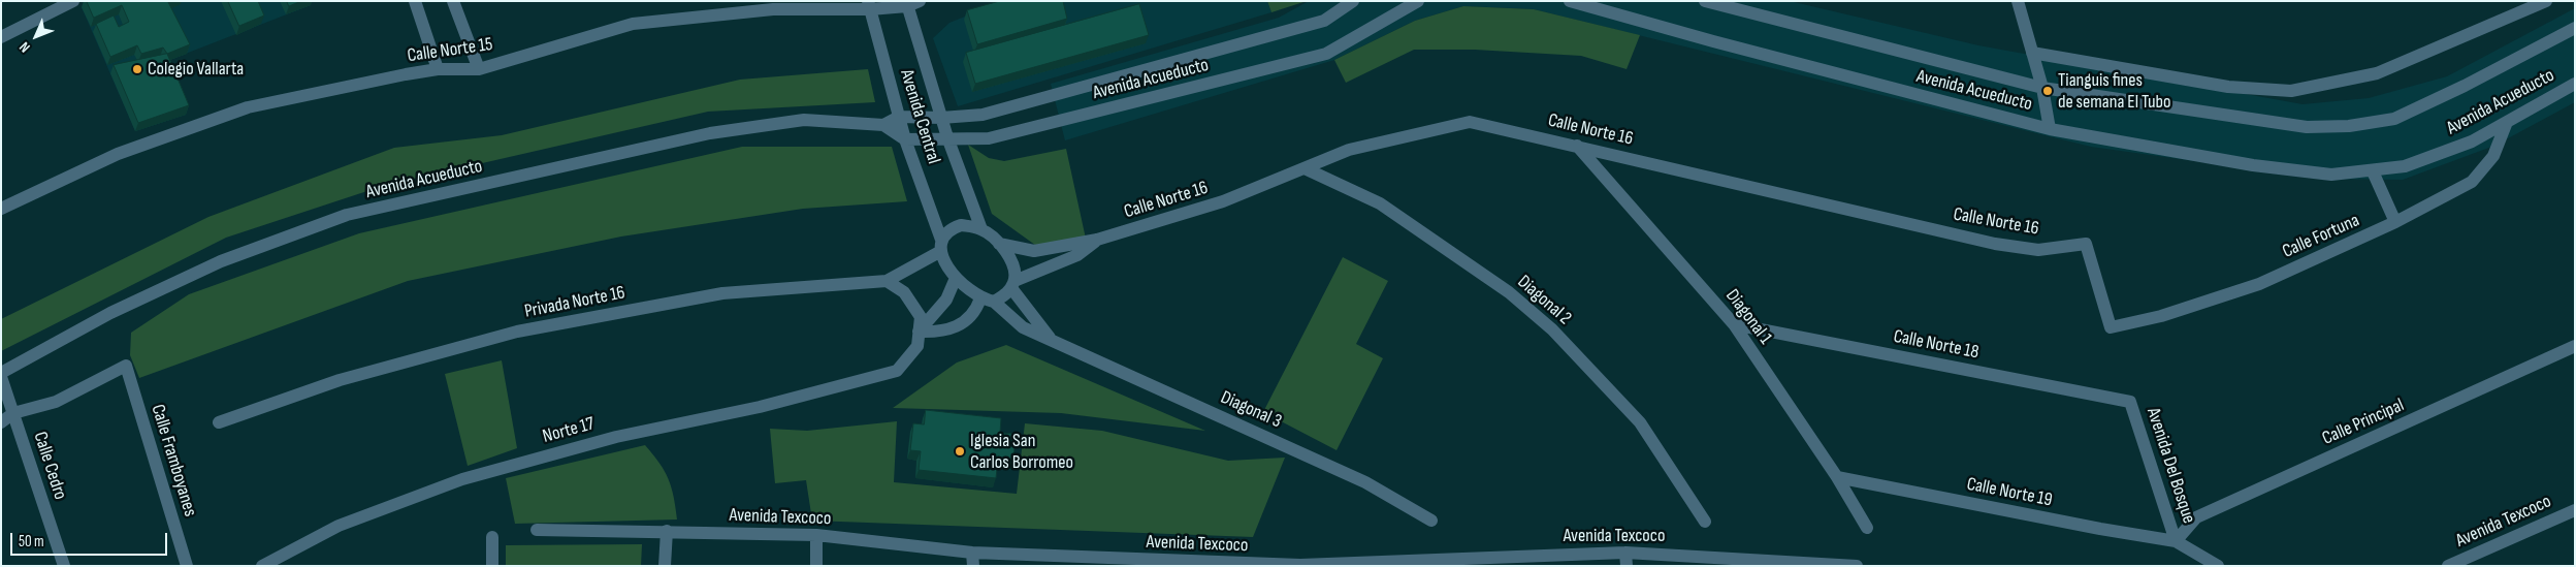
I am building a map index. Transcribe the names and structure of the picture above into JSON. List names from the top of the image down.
{
  "streets": {
    "street": [
      "Calle Norte 15",
      "Avenida Acueducto",
      "Avenida Central",
      "Calle Norte 16",
      "Calle Fortuna",
      "Diagonal 2",
      "Privada Norte 16",
      "Diagonal 1",
      "Calle Norte 18",
      "Diagonal 3",
      "Calle Principal",
      "Norte 17",
      "Calle Framboyanes",
      "Calle Cedro",
      "Avenida Del Bosque",
      "Calle Norte 19",
      "Avenida Texcoco"
    ]
  },
  "crossings": [
    ["Calle Norte 15", "Avenida Central"],
    ["Avenida Acueducto", "Avenida Central"],
    ["Avenida Acueducto", "Calle Fortuna"],
    ["Avenida Acueducto", "Calle Cedro"],
    ["Avenida Central", "Calle Norte 16"],
    ["Avenida Central", "Privada Norte 16"],
    ["Avenida Central", "Diagonal 3"],
    ["Calle Norte 16", "Calle Fortuna"],
    ["Calle Norte 16", "Diagonal 2"],
    ["Calle Norte 16", "Privada Norte 16"],
    ["Calle Norte 16", "Diagonal 1"],
    ["Calle Norte 16", "Diagonal 3"],
    ["Privada Norte 16", "Diagonal 3"],
    ["Diagonal 1", "Calle Norte 18"],
    ["Diagonal 1", "Calle Norte 19"],
    ["Calle Norte 18", "Avenida Del Bosque"],
    ["Calle Principal", "Avenida Del Bosque"],
    ["Calle Principal", "Calle Norte 19"],
    ["Calle Framboyanes", "Calle Cedro"],
    ["Avenida Del Bosque", "Calle Norte 19"]
  ],
  "places": ["Colegio Vallarta", "Tianguis fines de semana El Tubo", "Iglesia San Carlos Borromeo"],
  "scale_bar": "50 m",
  "north": "bottom left"
}
